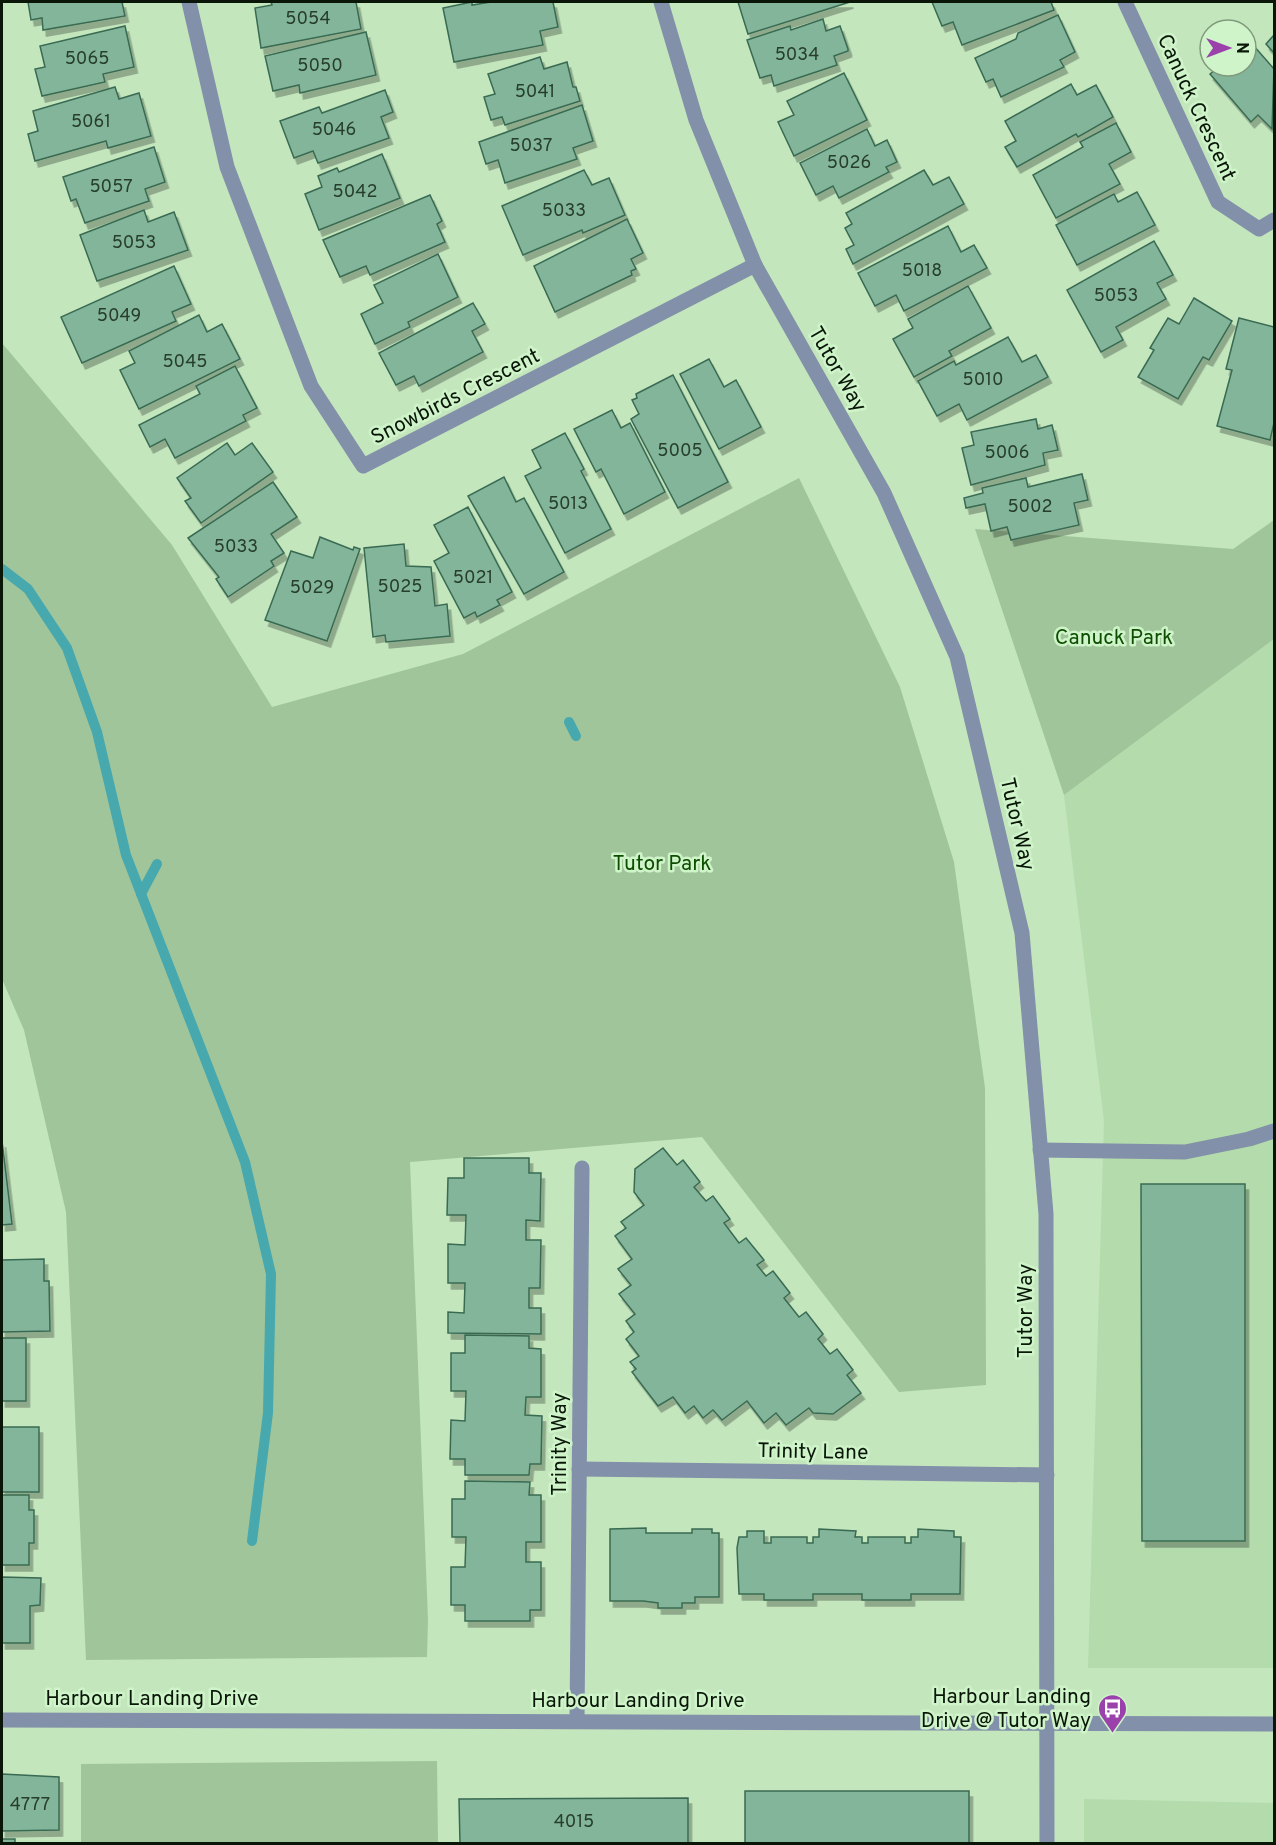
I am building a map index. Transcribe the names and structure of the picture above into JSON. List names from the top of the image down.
{
  "streets": {
    "street": [
      "Canuck Crescent",
      "Tutor Way",
      "Snowbirds Crescent",
      "Trinity Way",
      "Trinity Lane",
      "Harbour Landing Drive"
    ]
  },
  "crossings": [
    ["Tutor Way", "Snowbirds Crescent"],
    ["Tutor Way", "Trinity Lane"],
    ["Tutor Way", "Harbour Landing Drive"],
    ["Trinity Way", "Trinity Lane"],
    ["Trinity Way", "Harbour Landing Drive"]
  ],
  "parks": ["Canuck Park", "Tutor Park"],
  "places": {
    "bus stop": ["Harbour Landing Drive @ Tutor Way"]
  },
  "house_numbers": [
    "5054",
    "5034",
    "5065",
    "5050",
    "5041",
    "5061",
    "5046",
    "5037",
    "5026",
    "5057",
    "5042",
    "5033",
    "5053",
    "5018",
    "5053",
    "5049",
    "5045",
    "5010",
    "5005",
    "5006",
    "5013",
    "5002",
    "5033",
    "5021",
    "5025",
    "5029",
    "4777",
    "4015"
  ],
  "north": "right"
}
